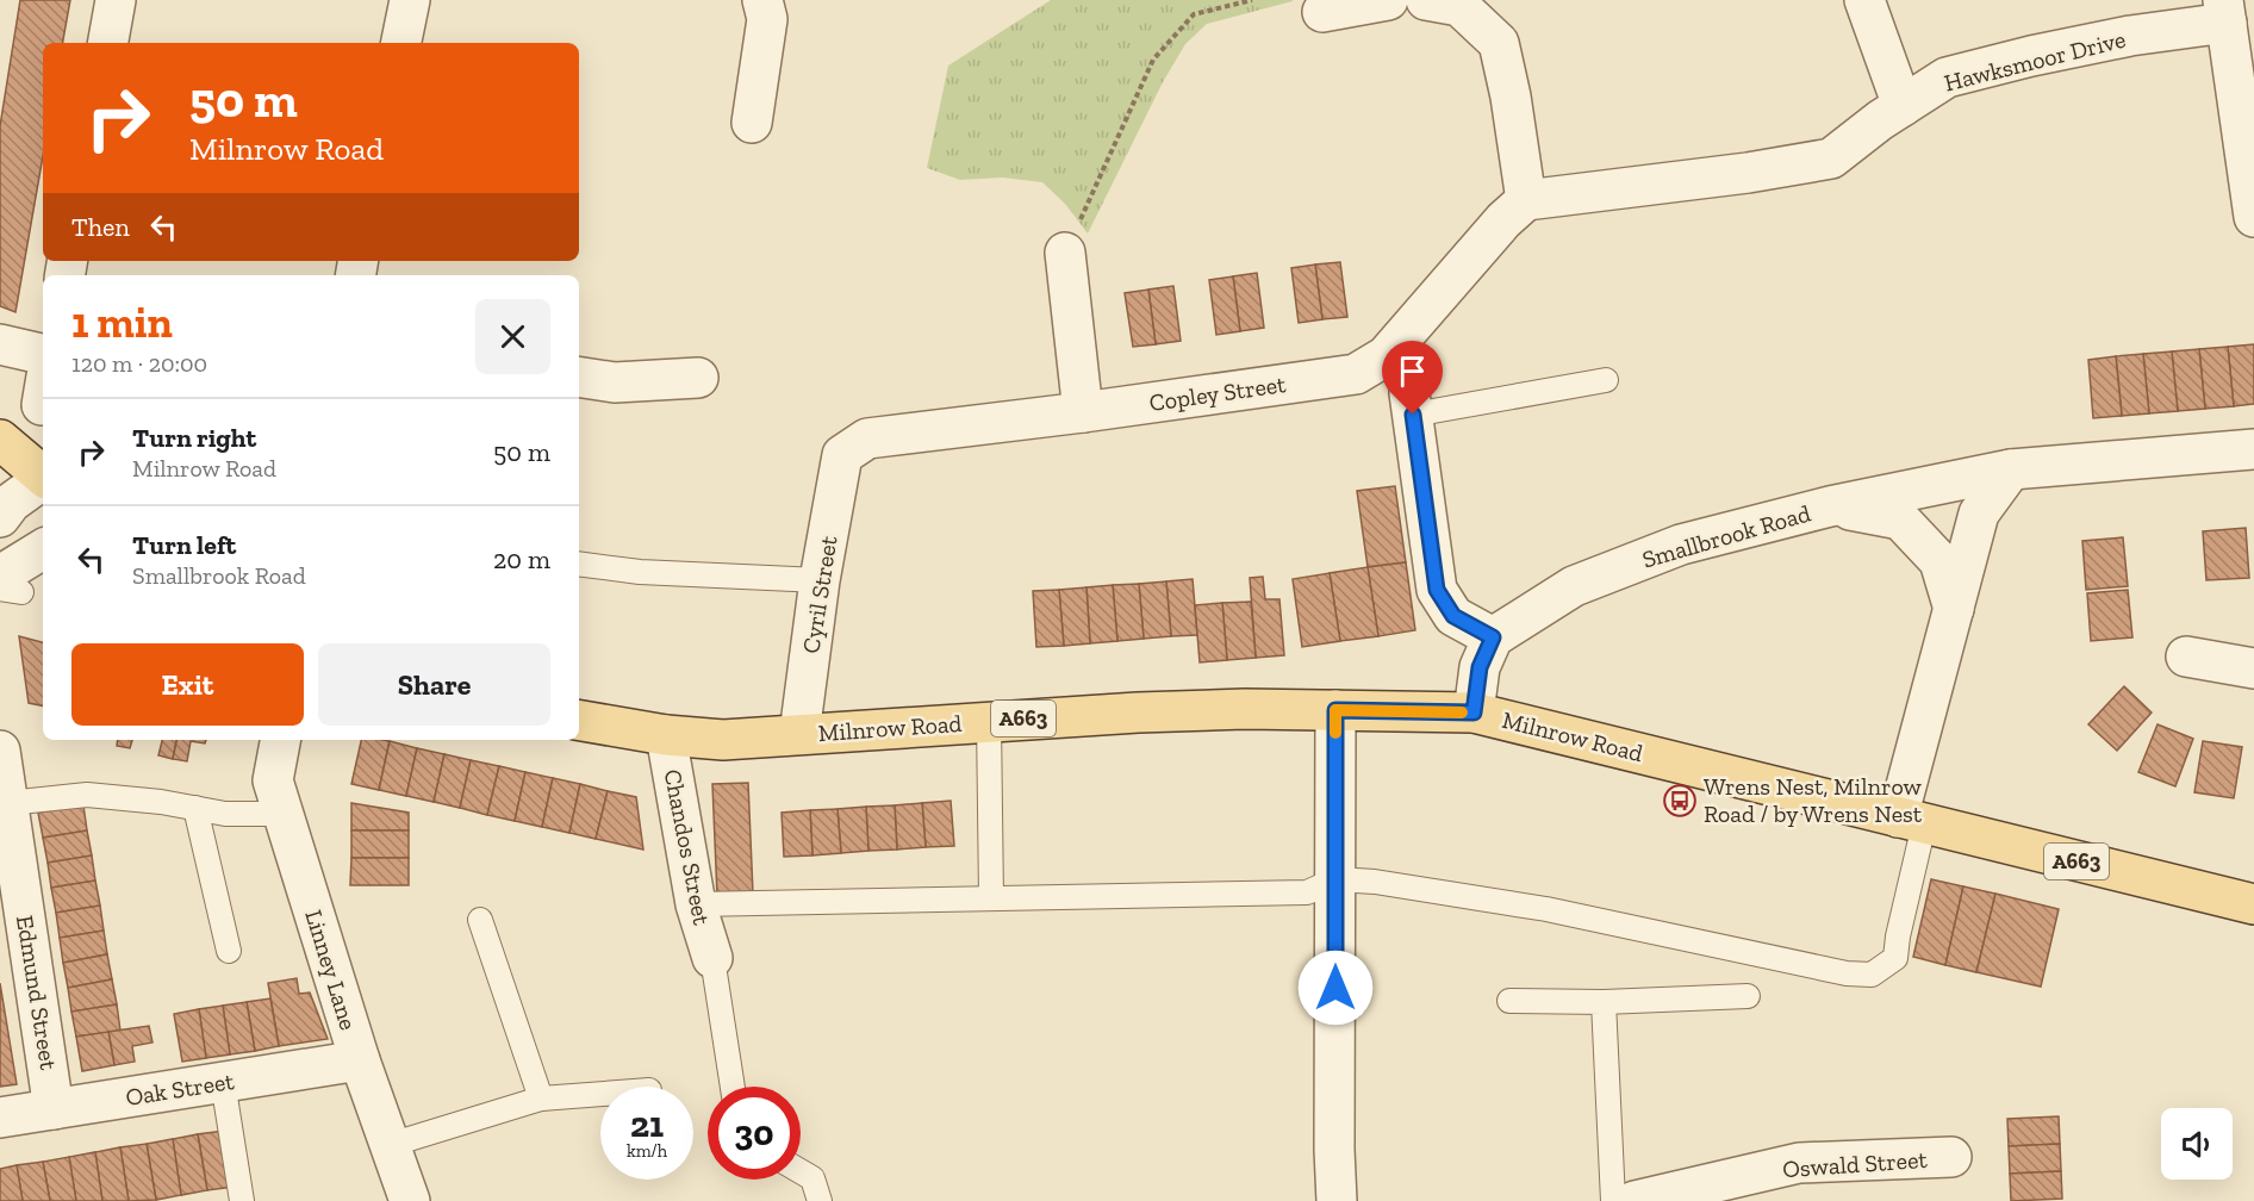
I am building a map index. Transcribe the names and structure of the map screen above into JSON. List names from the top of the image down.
{
  "streets": {
    "main road": ["A663", "Milnrow Road"],
    "street": [
      "Hawksmoor Drive",
      "Copley Street",
      "Smallbrook Road",
      "Cyril Street",
      "Chandos Street",
      "Linney Lane",
      "Edmund Street",
      "Oak Street",
      "Oswald Street"
    ]
  },
  "crossings": [
    ["Hawksmoor Drive", "Copley Street"],
    ["Copley Street", "Cyril Street"],
    ["Cyril Street", "Milnrow Road"],
    ["Milnrow Road", "Chandos Street"],
    ["Linney Lane", "Oak Street"],
    ["Edmund Street", "Oak Street"]
  ],
  "places": {
    "bus stop": ["Wrens Nest, Milnrow Road / by Wrens Nest"]
  },
  "page": {
    "turn": ["50 m", "Milnrow Road"],
    "then": "Then",
    "heading": ["1 min", "120 m · 20:00"],
    "list": [
      {
        "name": "Turn right",
        "note": "Milnrow Road",
        "value": "50 m"
      },
      {
        "name": "Turn left",
        "note": "Smallbrook Road",
        "value": "20 m"
      }
    ],
    "buttons": ["Exit", "Share"],
    "speed": "21 km/h",
    "limit": "30"
  }
}
